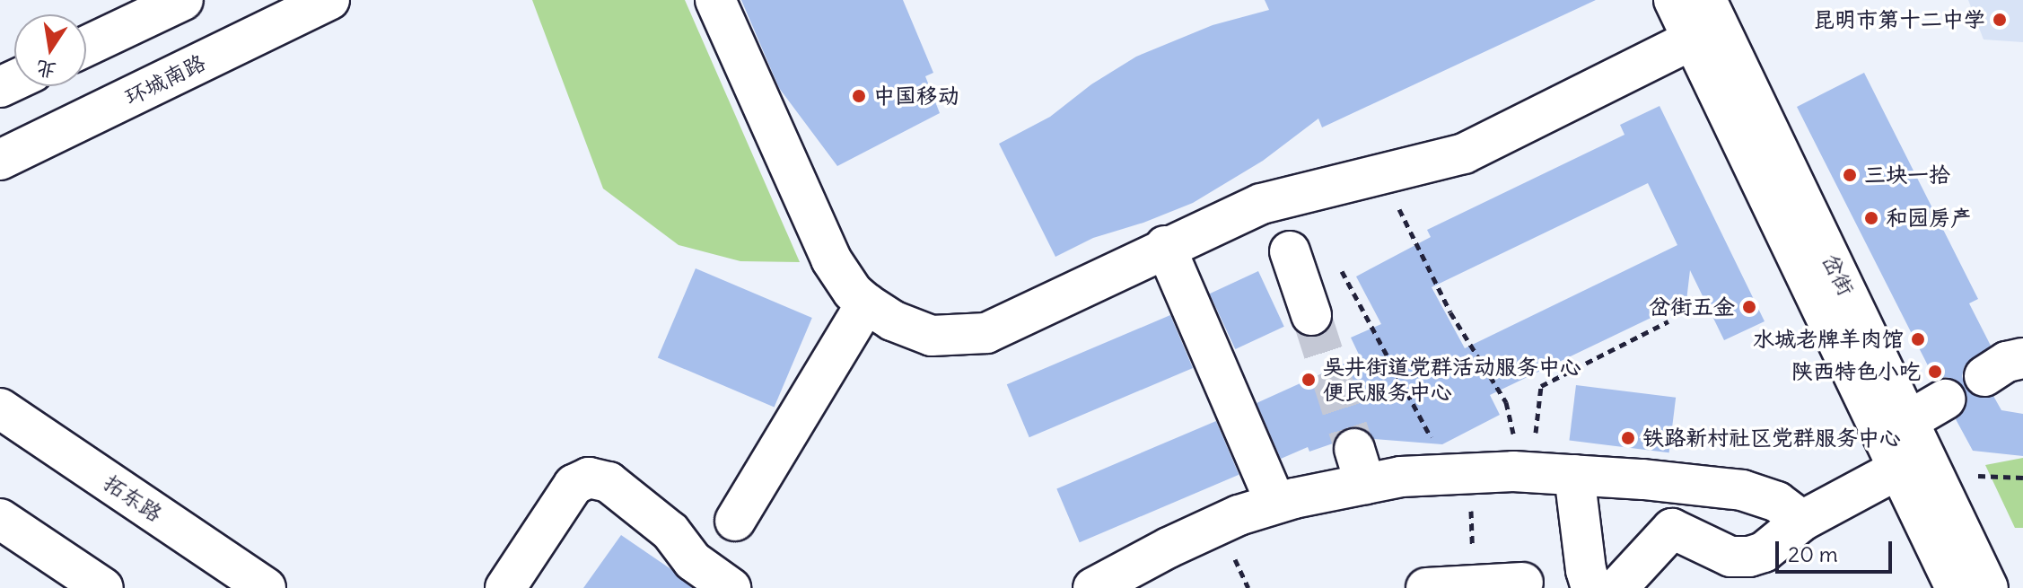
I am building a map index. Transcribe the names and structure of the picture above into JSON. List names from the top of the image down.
{
  "streets": {
    "street": ["环城南路", "岔街", "拓东路"]
  },
  "places": [
    "昆明市第十二中学",
    "中国移动",
    "三块一拾",
    "和园房产",
    "岔街五金",
    "水城老牌羊肉馆",
    "陕西特色小吃",
    "吴井街道党群活动服务中心 便民服务中心",
    "铁路新村社区党群服务中心"
  ],
  "scale_bar": "20 m",
  "north": "bottom"
}
